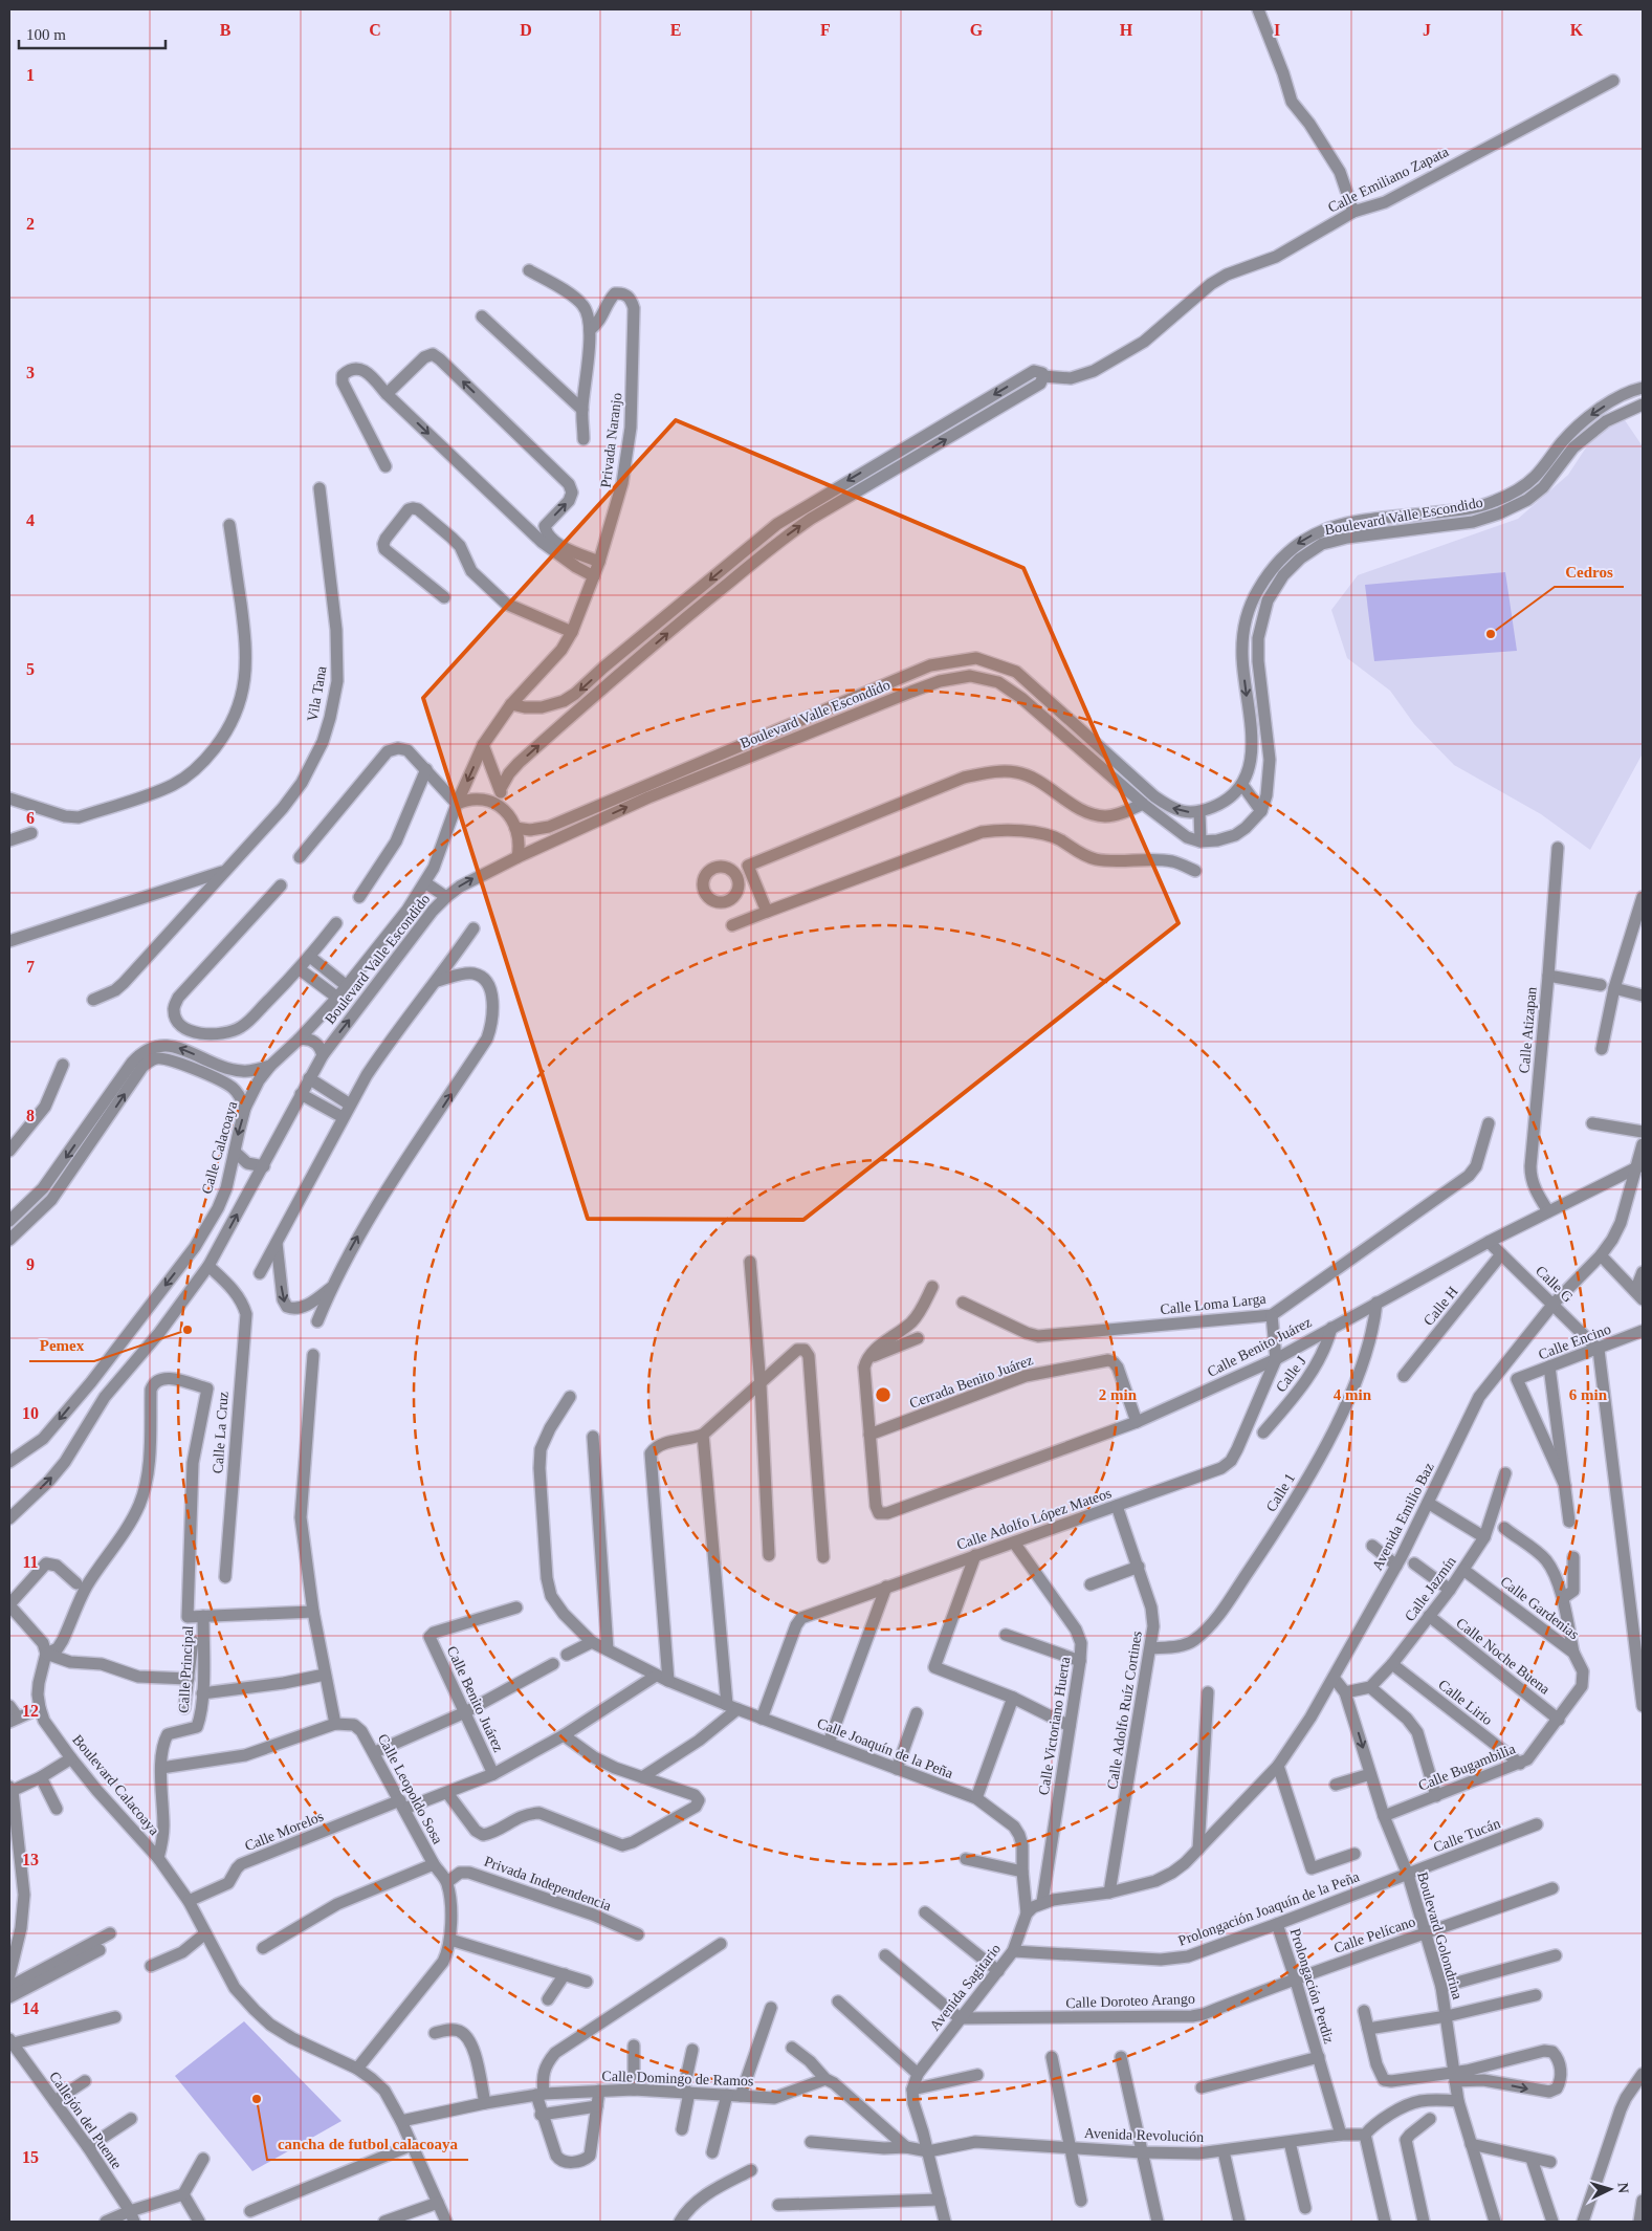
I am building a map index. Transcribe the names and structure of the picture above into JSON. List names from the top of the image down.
{
  "streets": {
    "street": [
      "Calle Emiliano Zapata",
      "Privada Naranjo",
      "Boulevard Valle Escondido",
      "Vila Tana",
      "Calle Atizapan",
      "Calle Calacoaya",
      "Calle G",
      "Calle Loma Larga",
      "Calle H",
      "Calle Encino",
      "Calle Benito Juárez",
      "Calle J",
      "Cerrada Benito Juárez",
      "Calle La Cruz",
      "Calle 1",
      "Avenida Emilio Baz",
      "Calle Adolfo López Mateos",
      "Calle Jazmín",
      "Calle Gardenias",
      "Calle Noche Buena",
      "Calle Principal",
      "Calle Lirio",
      "Calle Adolfo Ruíz Cortines",
      "Calle Victoriano Huerta",
      "Calle Joaquín de la Peña",
      "Calle Bugambilia",
      "Boulevard Calacoaya",
      "Calle Leopoldo Sosa",
      "Calle Morelos",
      "Calle Tucán",
      "Privada Independencia",
      "Prolongación Joaquín de la Peña",
      "Calle Pelícano",
      "Boulevard Golondrina",
      "Prolongación Perdiz",
      "Avenida Sagitario",
      "Calle Doroteo Arango",
      "Calle Domingo de Ramos",
      "Callejón del Puente",
      "Avenida Revolución"
    ]
  },
  "crossings": [
    ["Privada Naranjo", "Calle Calacoaya"],
    ["Boulevard Valle Escondido", "Calle La Cruz"],
    ["Calle Atizapan", "Calle Benito Juárez"],
    ["Calle G", "Calle H"],
    ["Calle G", "Calle Encino"],
    ["Calle G", "Calle Benito Juárez"],
    ["Calle G", "Avenida Emilio Baz"],
    ["Calle Loma Larga", "Calle Adolfo López Mateos"],
    ["Calle Benito Juárez", "Calle J"],
    ["Calle Benito Juárez", "Cerrada Benito Juárez"],
    ["Calle Benito Juárez", "Calle 1"],
    ["Calle Benito Juárez", "Avenida Emilio Baz"],
    ["Calle Benito Juárez", "Calle Adolfo López Mateos"],
    ["Calle Benito Juárez", "Calle Morelos"],
    ["Calle 1", "Calle Adolfo Ruíz Cortines"],
    ["Avenida Emilio Baz", "Calle Adolfo Ruíz Cortines"],
    ["Calle Adolfo López Mateos", "Calle Adolfo Ruíz Cortines"],
    ["Calle Adolfo López Mateos", "Calle Victoriano Huerta"],
    ["Calle Adolfo López Mateos", "Calle Joaquín de la Peña"],
    ["Calle Jazmín", "Calle Gardenias"],
    ["Calle Jazmín", "Calle Noche Buena"],
    ["Calle Jazmín", "Calle Lirio"],
    ["Calle Gardenias", "Calle Bugambilia"],
    ["Calle Noche Buena", "Calle Bugambilia"],
    ["Calle Principal", "Boulevard Calacoaya"],
    ["Calle Lirio", "Calle Bugambilia"],
    ["Calle Joaquín de la Peña", "Calle Morelos"],
    ["Calle Joaquín de la Peña", "Avenida Sagitario"],
    ["Calle Bugambilia", "Boulevard Golondrina"],
    ["Boulevard Calacoaya", "Calle Morelos"],
    ["Boulevard Calacoaya", "Calle Domingo de Ramos"],
    ["Calle Leopoldo Sosa", "Calle Morelos"],
    ["Calle Leopoldo Sosa", "Privada Independencia"],
    ["Calle Tucán", "Prolongación Joaquín de la Peña"],
    ["Calle Tucán", "Boulevard Golondrina"],
    ["Prolongación Joaquín de la Peña", "Boulevard Golondrina"],
    ["Prolongación Joaquín de la Peña", "Prolongación Perdiz"],
    ["Prolongación Joaquín de la Peña", "Avenida Sagitario"],
    ["Calle Pelícano", "Boulevard Golondrina"],
    ["Calle Pelícano", "Prolongación Perdiz"],
    ["Calle Pelícano", "Calle Doroteo Arango"],
    ["Prolongación Perdiz", "Calle Doroteo Arango"],
    ["Prolongación Perdiz", "Avenida Revolución"],
    ["Avenida Sagitario", "Calle Doroteo Arango"]
  ],
  "places": ["Cedros", "Pemex", "cancha de futbol calacoaya"],
  "scale_bar": "100 m",
  "north": "right",
  "grid": {
    "columns": [
      "B",
      "C",
      "D",
      "E",
      "F",
      "G",
      "H",
      "I",
      "J",
      "K"
    ],
    "rows": [
      "1",
      "2",
      "3",
      "4",
      "5",
      "6",
      "7",
      "8",
      "9",
      "10",
      "11",
      "12",
      "13",
      "14",
      "15"
    ]
  },
  "rings": ["2 min", "4 min", "6 min"]
}
